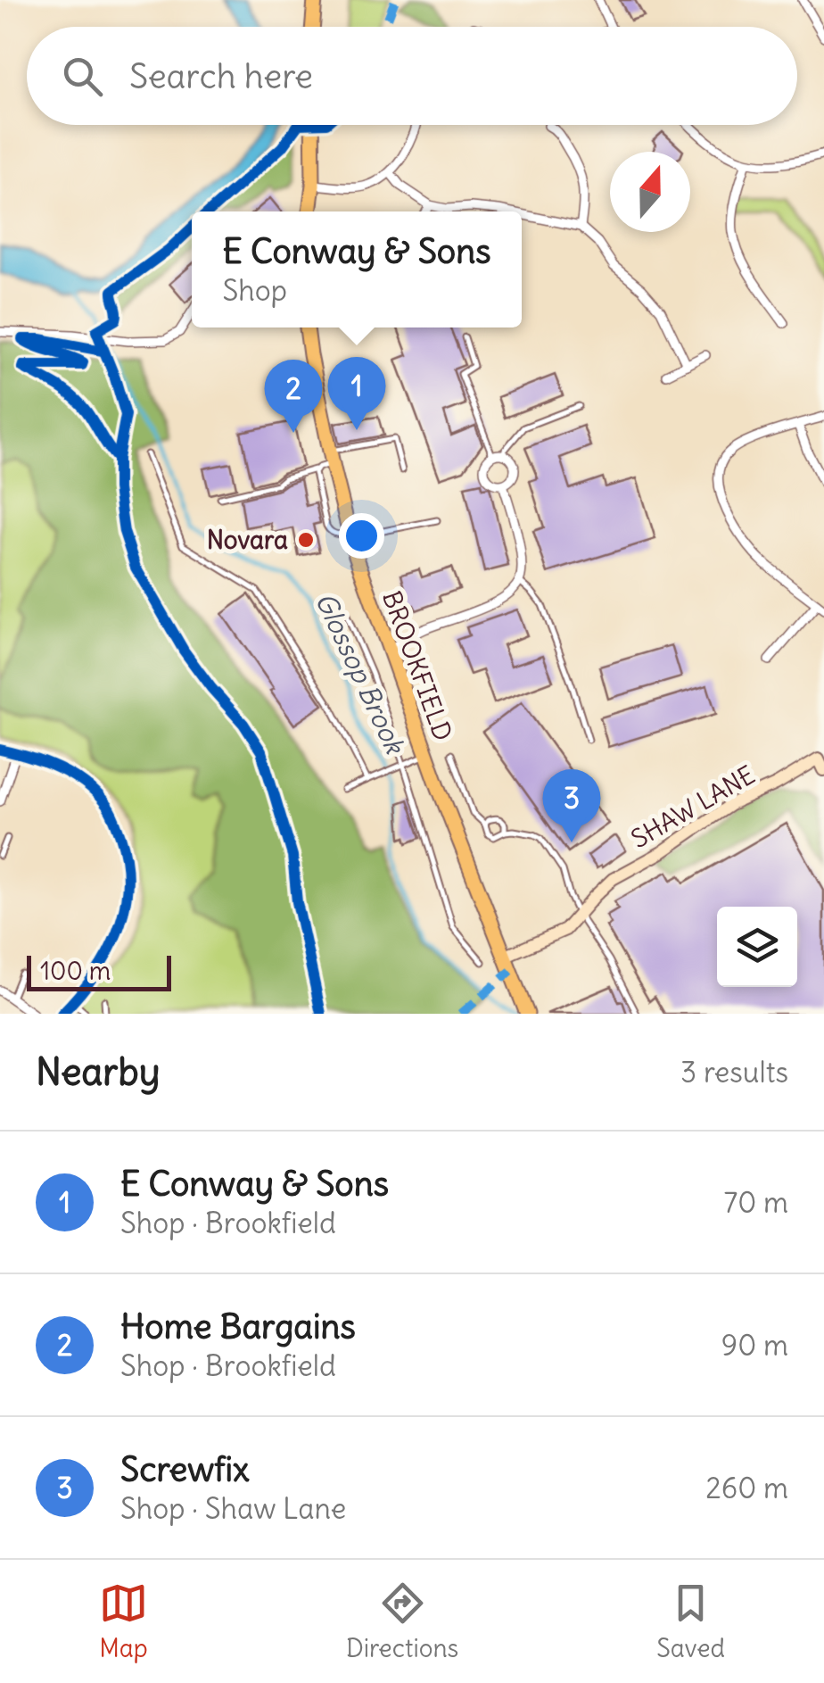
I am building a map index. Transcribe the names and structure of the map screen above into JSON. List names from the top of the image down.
{
  "streets": {
    "main road": ["BROOKFIELD"],
    "street": ["SHAW LANE"]
  },
  "crossings": [
    ["BROOKFIELD", "SHAW LANE"]
  ],
  "water": ["Glossop Brook"],
  "places": ["Novara"],
  "scale_bar": "100 m",
  "north": "top",
  "page": {
    "search": "Search here",
    "popup": ["E Conway & Sons", "Shop"],
    "pins": ["1", "2", "3"],
    "scale": "100 m",
    "heading": ["Nearby", "3 results"],
    "list": [
      {
        "mark": "1",
        "name": "E Conway & Sons",
        "note": "Shop · Brookfield",
        "value": "70 m"
      },
      {
        "mark": "2",
        "name": "Home Bargains",
        "note": "Shop · Brookfield",
        "value": "90 m"
      },
      {
        "mark": "3",
        "name": "Screwfix",
        "note": "Shop · Shaw Lane",
        "value": "260 m"
      }
    ],
    "nav": ["Map", "Directions", "Saved"]
  }
}
